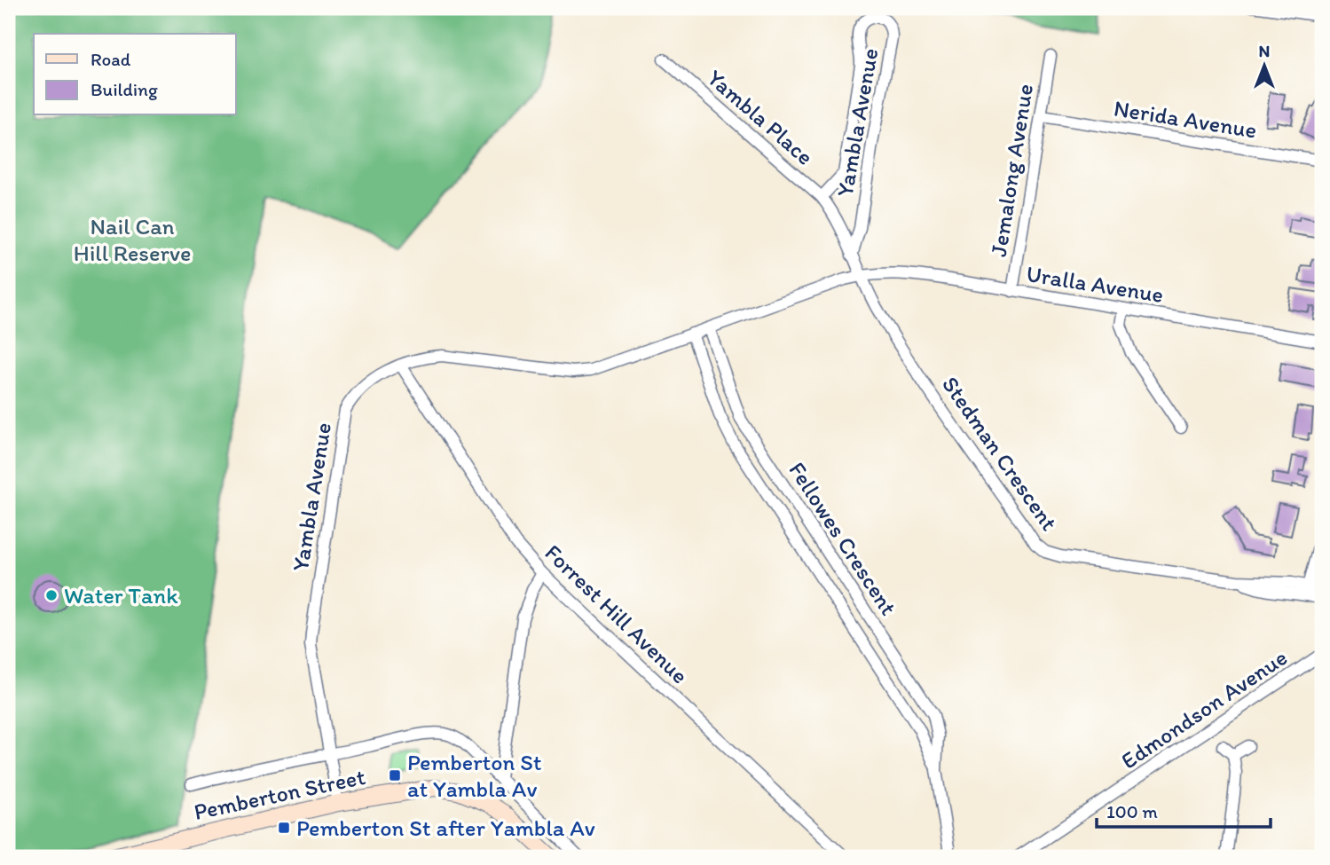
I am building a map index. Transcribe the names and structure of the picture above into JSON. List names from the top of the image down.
{
  "streets": {
    "main road": ["Pemberton Street"],
    "street": [
      "Yambla Place",
      "Nerida Avenue",
      "Yambla Avenue",
      "Jemalong Avenue",
      "Uralla Avenue",
      "Stedman Crescent",
      "Fellowes Crescent",
      "Forrest Hill Avenue",
      "Edmondson Avenue"
    ]
  },
  "crossings": [
    ["Yambla Place", "Yambla Avenue"],
    ["Yambla Place", "Uralla Avenue"],
    ["Yambla Place", "Stedman Crescent"],
    ["Nerida Avenue", "Jemalong Avenue"],
    ["Yambla Avenue", "Uralla Avenue"],
    ["Yambla Avenue", "Stedman Crescent"],
    ["Yambla Avenue", "Fellowes Crescent"],
    ["Yambla Avenue", "Forrest Hill Avenue"],
    ["Yambla Avenue", "Pemberton Street"],
    ["Jemalong Avenue", "Uralla Avenue"],
    ["Uralla Avenue", "Stedman Crescent"]
  ],
  "parks": ["Nail Can Hill Reserve"],
  "places": {
    "other": ["Water Tank"],
    "transit": ["Pemberton St at Yambla Av", "Pemberton St after Yambla Av"]
  },
  "legend": ["Road", "Building"],
  "scale_bar": "100 m",
  "north": "top"
}
